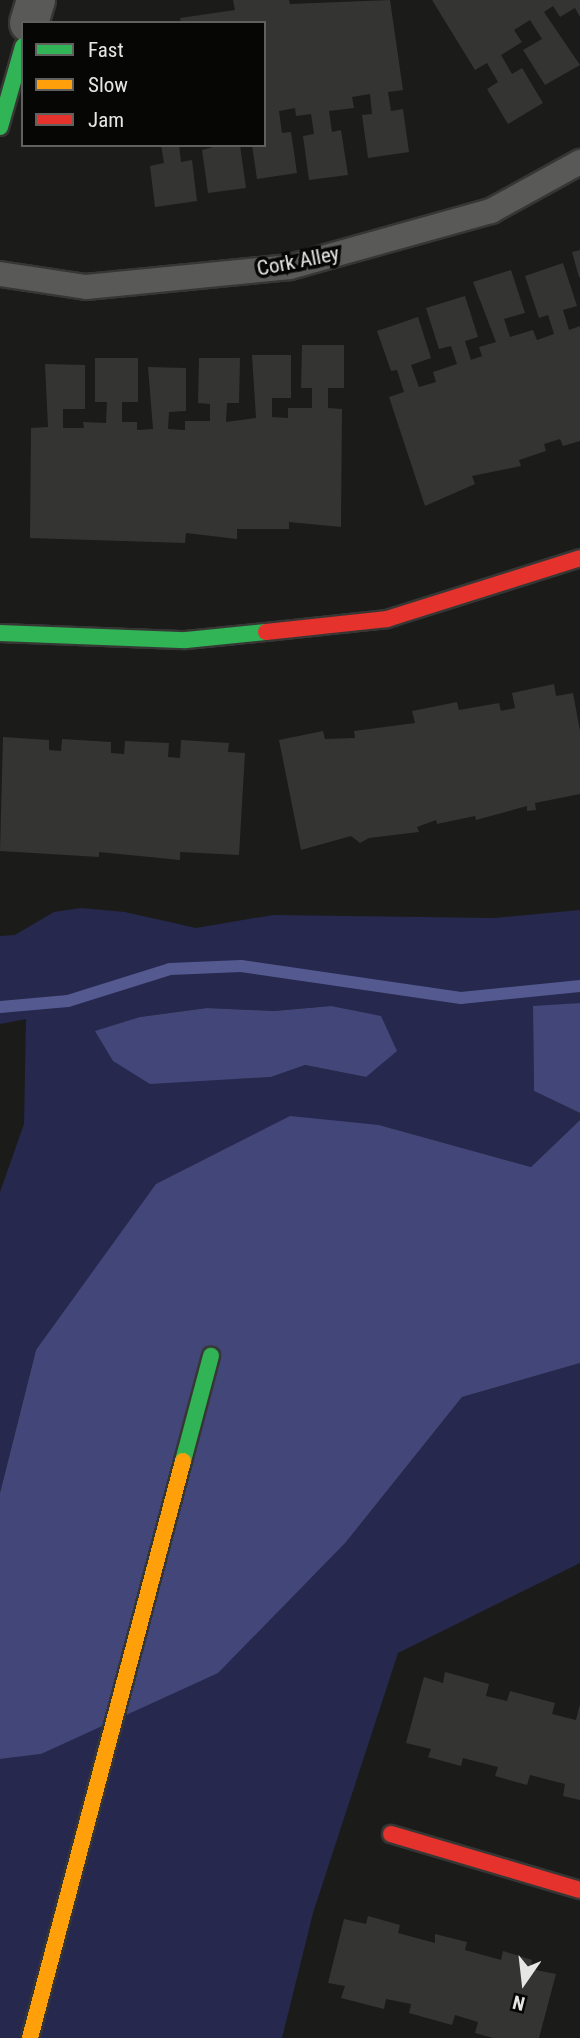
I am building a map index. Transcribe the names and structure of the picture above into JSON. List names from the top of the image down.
{
  "streets": {
    "lane": ["Cork Alley"]
  },
  "legend": ["Fast", "Slow", "Jam"],
  "north": "bottom"
}
